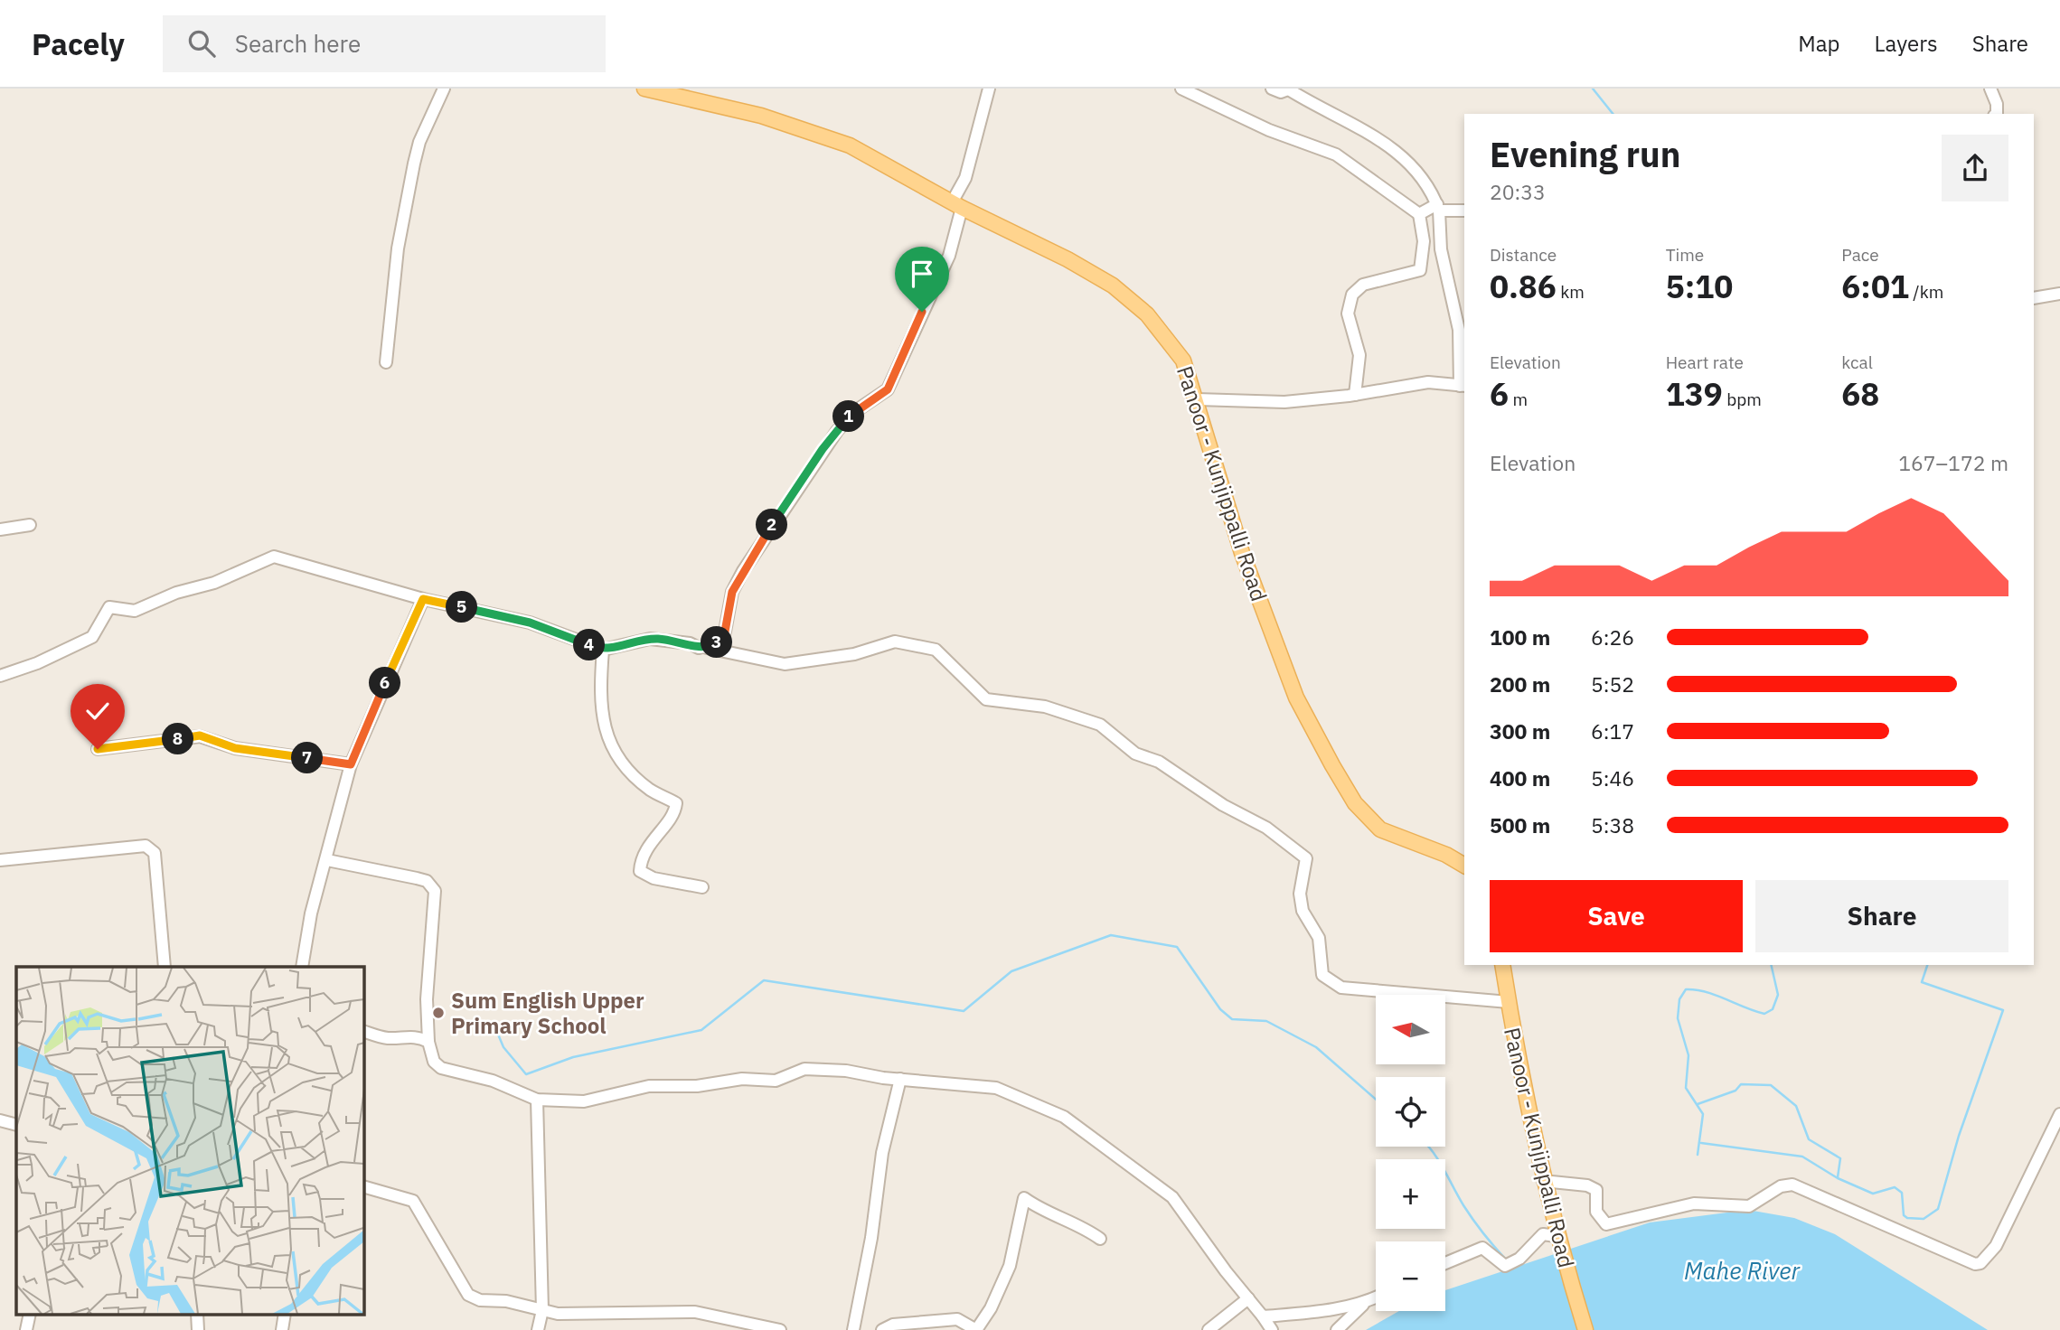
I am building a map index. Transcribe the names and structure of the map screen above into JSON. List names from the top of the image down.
{
  "streets": {
    "main road": ["Panoor - Kunjippalli Road"]
  },
  "water": ["Mahe River"],
  "places": ["Sum English Upper Primary School"],
  "north": "left",
  "page": {
    "header": "Pacely",
    "search": "Search here",
    "nav": ["Map", "Layers", "Share"],
    "heading": ["Evening run", "20:33"],
    "stats": [
      ["Distance", "0.86 km"],
      ["Time", "5:10"],
      ["Pace", "6:01 /km"],
      ["Elevation", "6 m"],
      ["Heart rate", "139 bpm"],
      ["kcal", "68"]
    ],
    "pins": [
      "1",
      "2",
      "5",
      "3",
      "4",
      "6",
      "8",
      "7"
    ],
    "chart": ["Elevation", "167–172 m"],
    "list": [
      {
        "name": "100 m",
        "note": "6:26"
      },
      {
        "name": "200 m",
        "note": "5:52"
      },
      {
        "name": "300 m",
        "note": "6:17"
      },
      {
        "name": "400 m",
        "note": "5:46"
      },
      {
        "name": "500 m",
        "note": "5:38"
      }
    ],
    "buttons": ["Save", "Share"],
    "map_buttons": ["+", "−"]
  }
}
